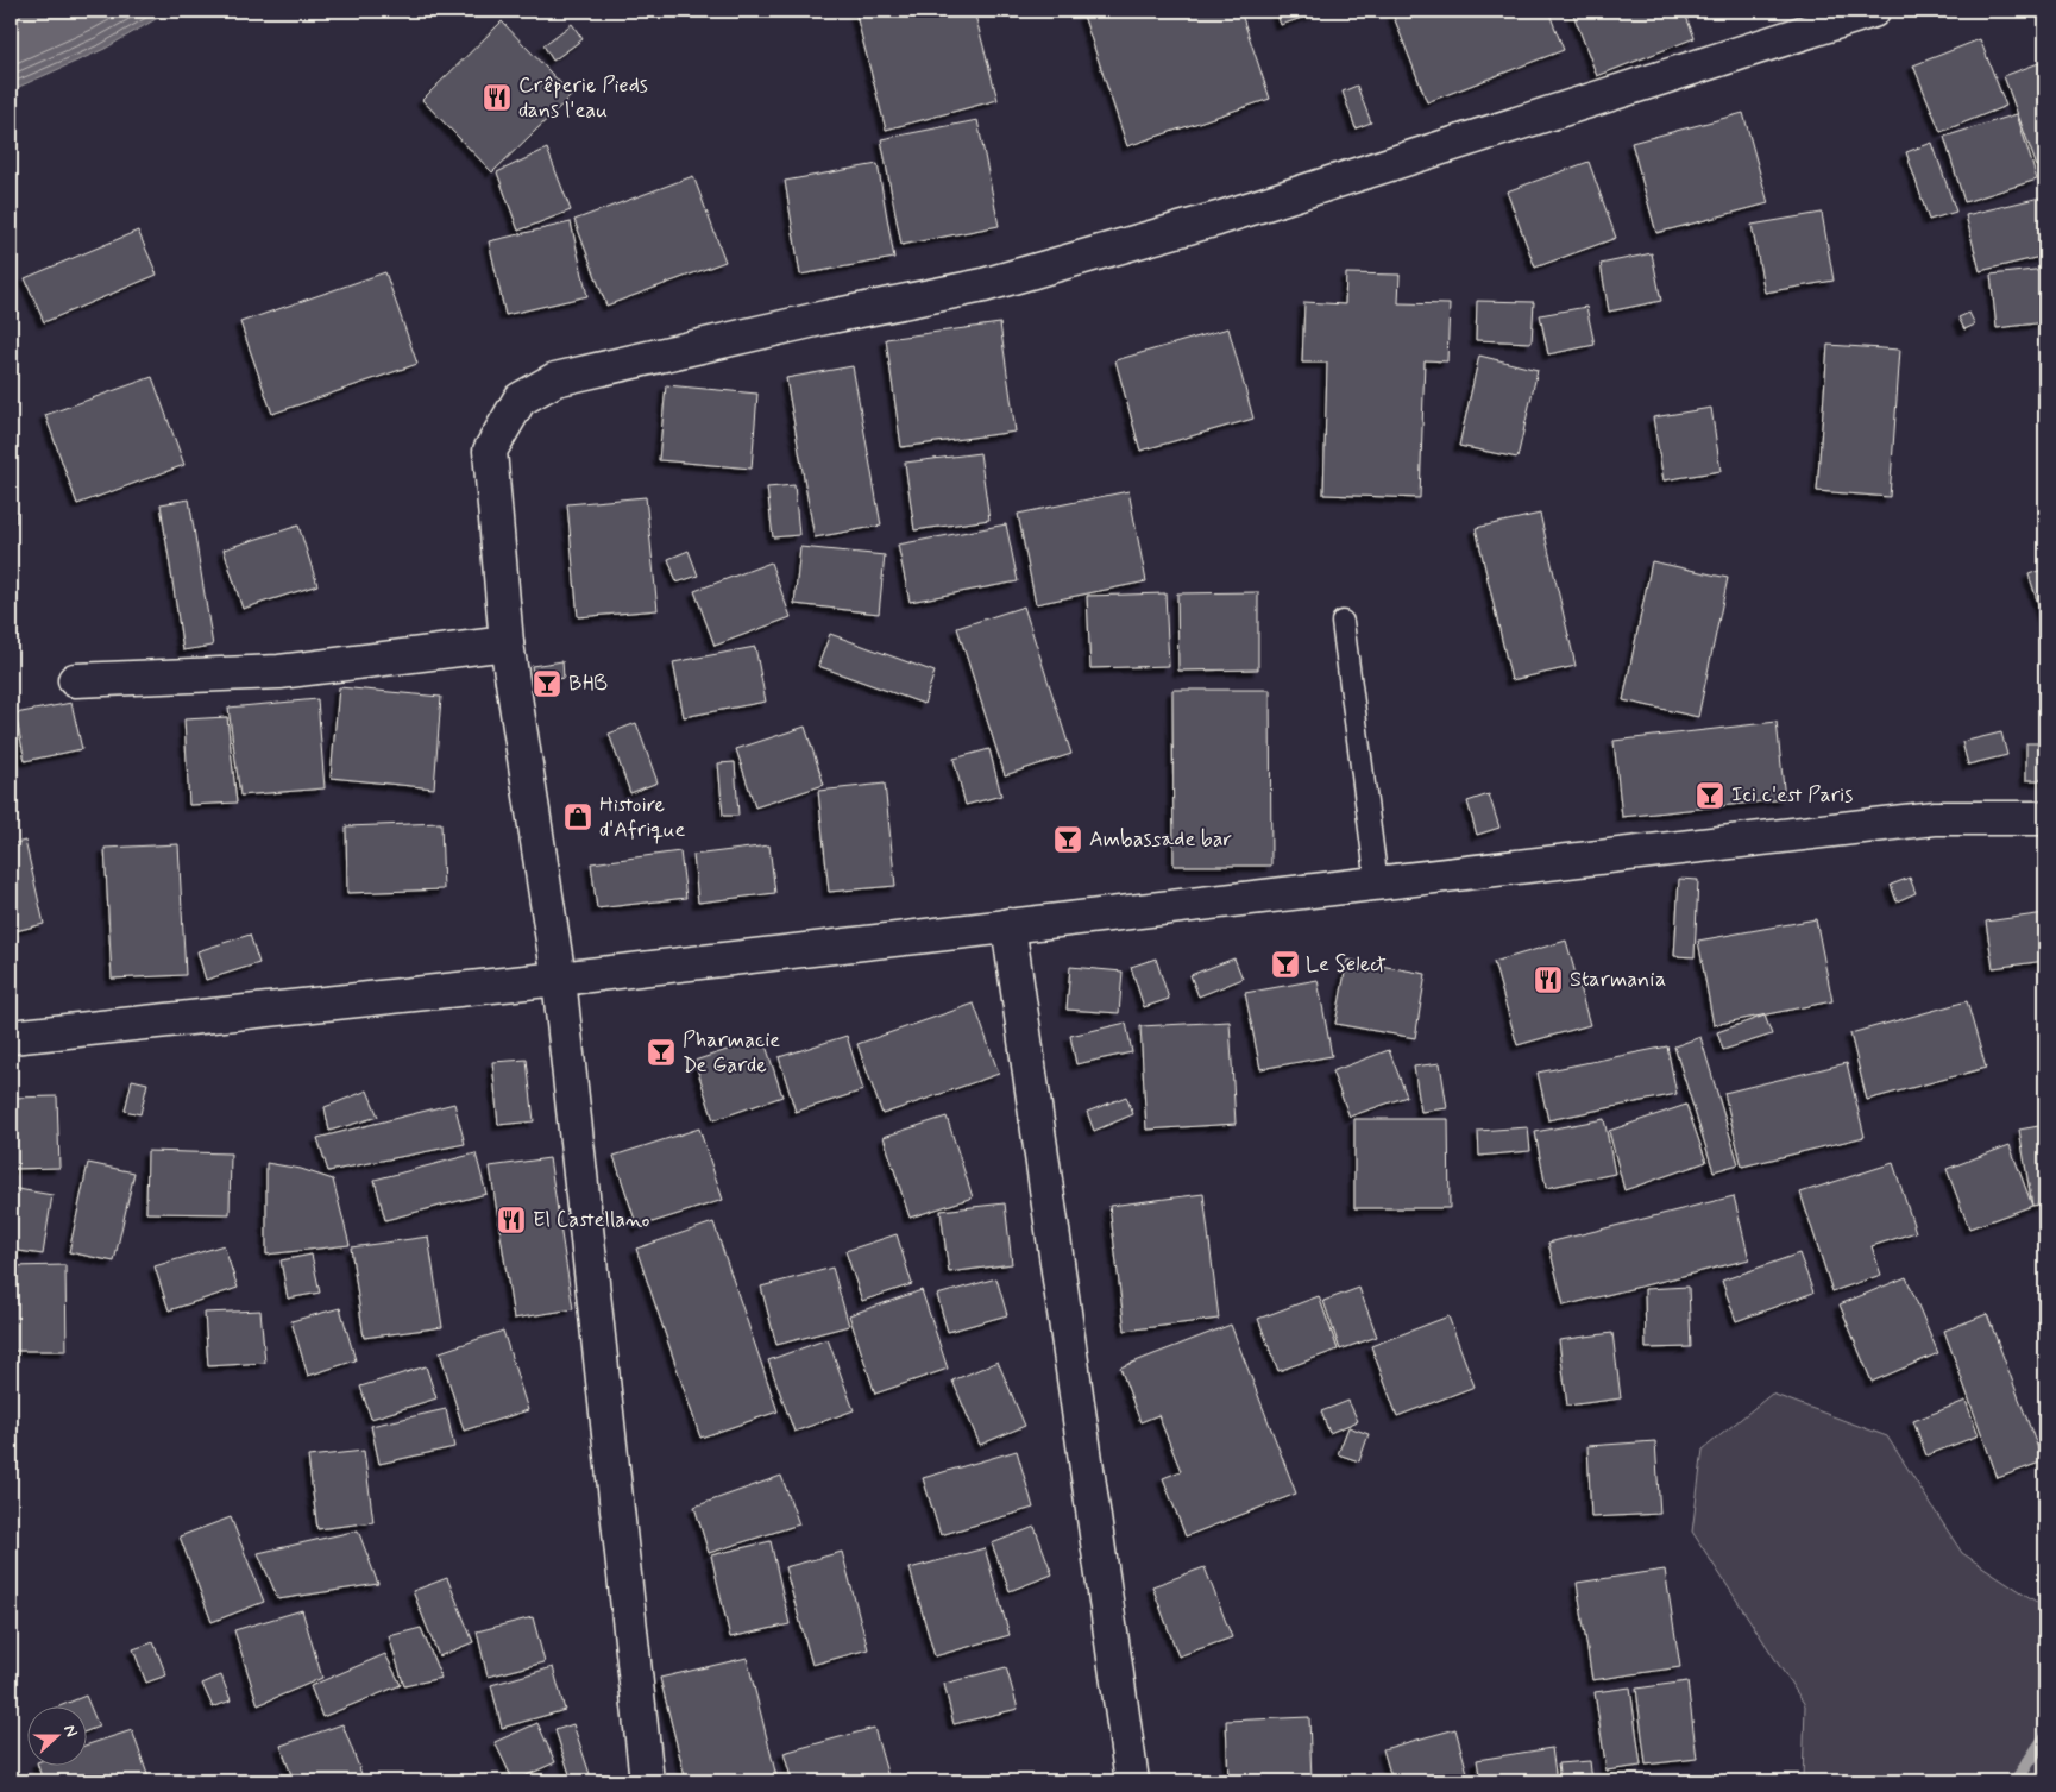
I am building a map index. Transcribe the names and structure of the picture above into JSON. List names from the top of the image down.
{
  "places": {
    "restaurant": ["Crêperie Pieds dans l'eau", "Starmania", "El Castellano"],
    "bar": [
      "BHB",
      "Ici c'est Paris",
      "Ambassade bar",
      "Le Select",
      "Pharmacie De Garde"
    ],
    "shop": ["Histoire d'Afrique"]
  },
  "north": "right"
}
